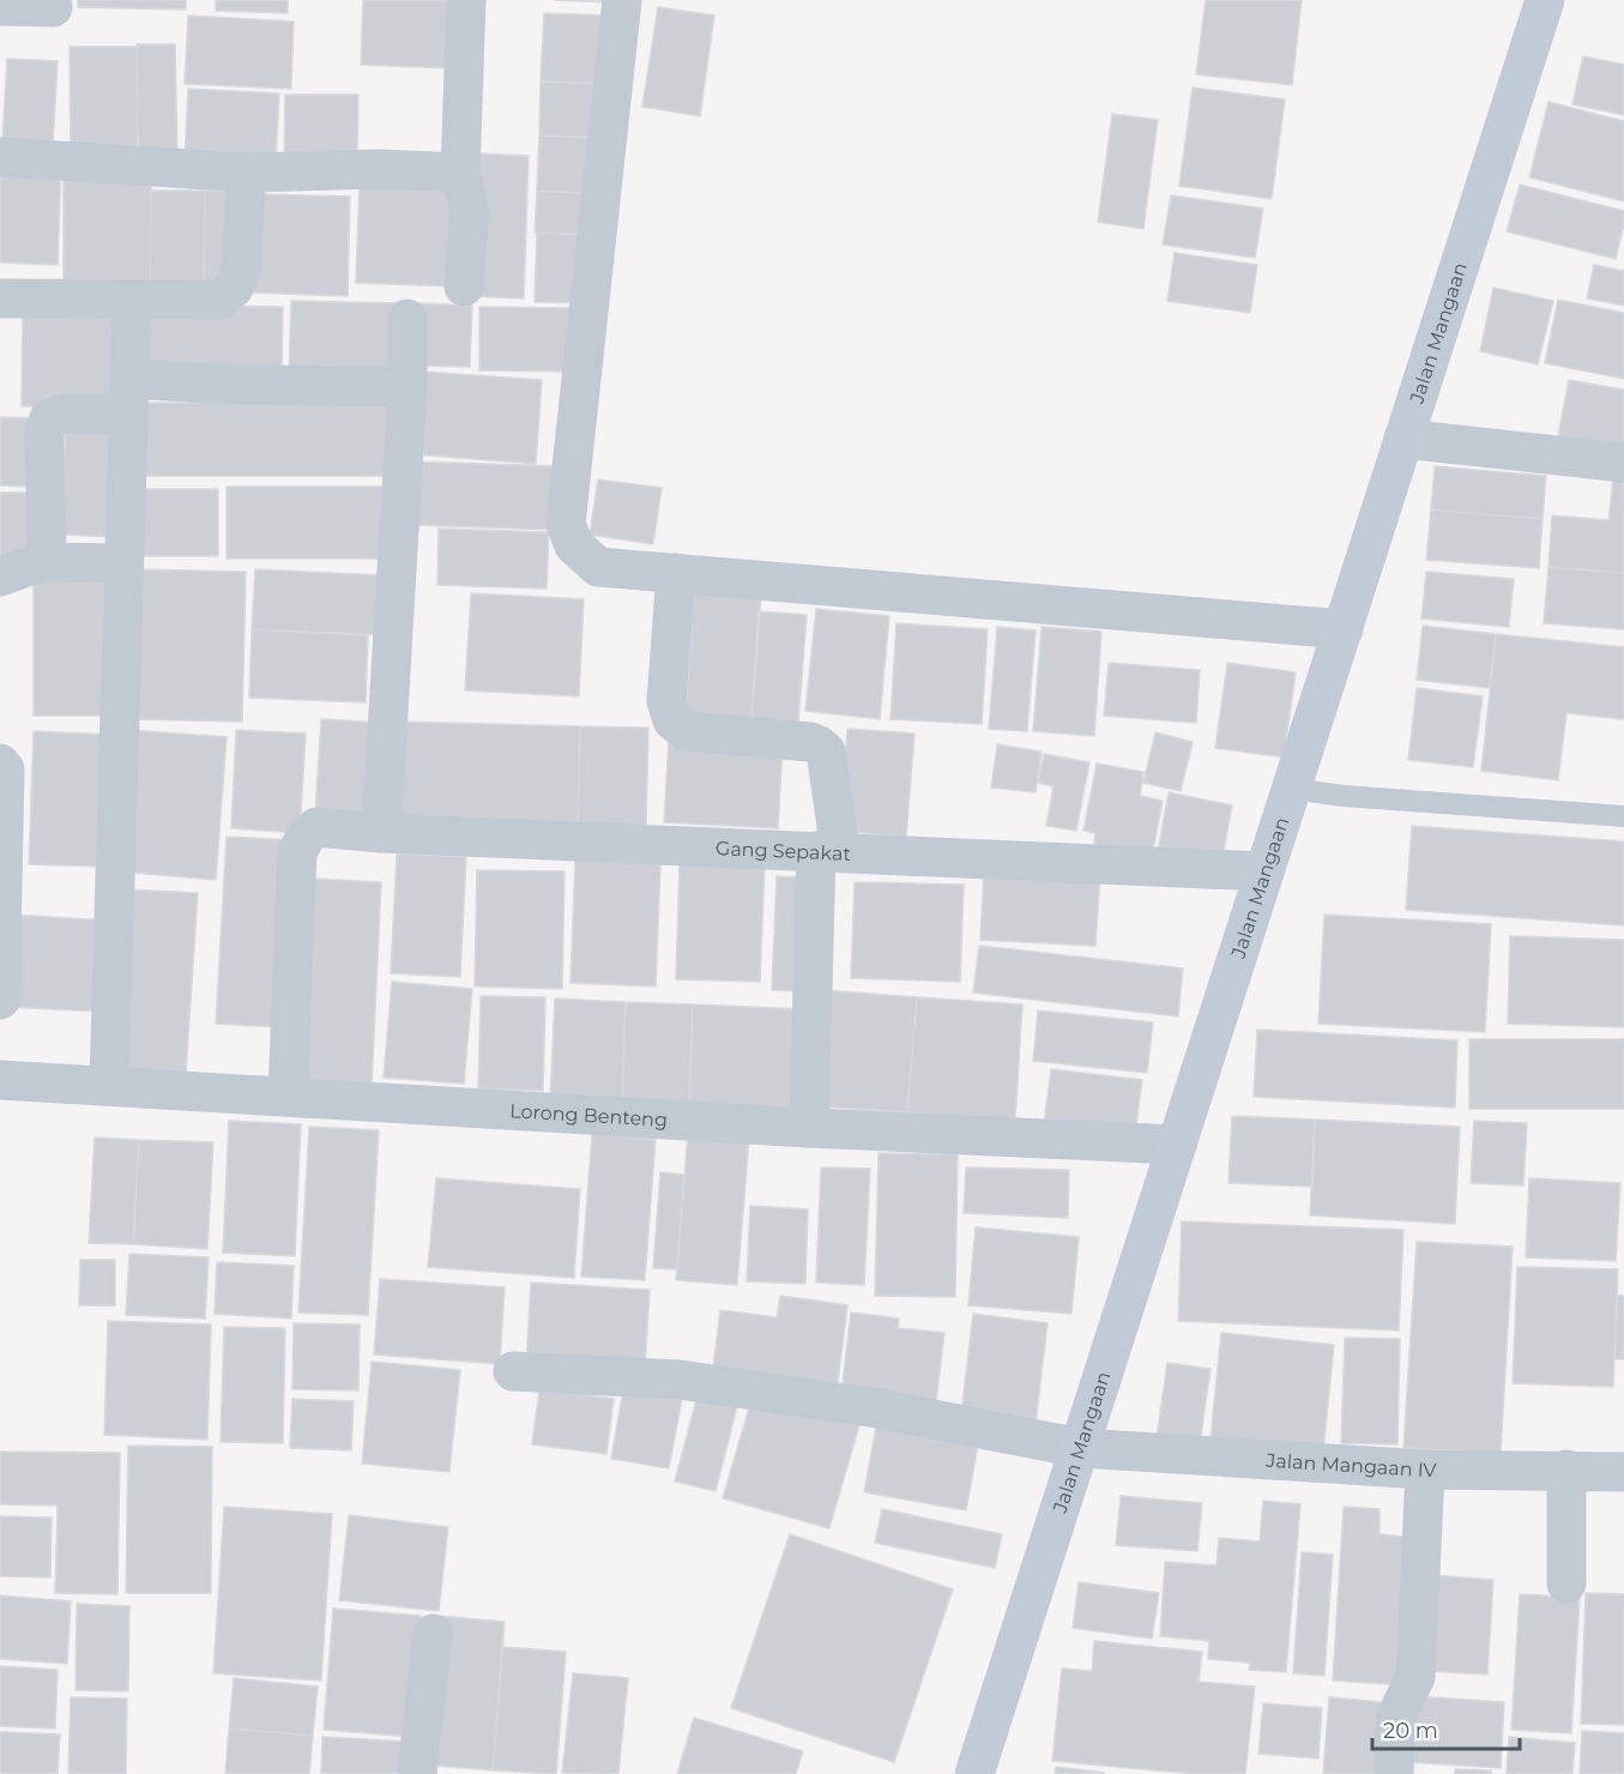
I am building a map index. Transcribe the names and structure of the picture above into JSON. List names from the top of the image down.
{
  "streets": {
    "street": [
      "Jalan Mangaan",
      "Gang Sepakat",
      "Lorong Benteng",
      "Jalan Mangaan IV"
    ]
  },
  "crossings": [
    ["Jalan Mangaan", "Gang Sepakat"],
    ["Jalan Mangaan", "Lorong Benteng"],
    ["Jalan Mangaan", "Jalan Mangaan IV"],
    ["Gang Sepakat", "Lorong Benteng"]
  ],
  "scale_bar": "20 m"
}
